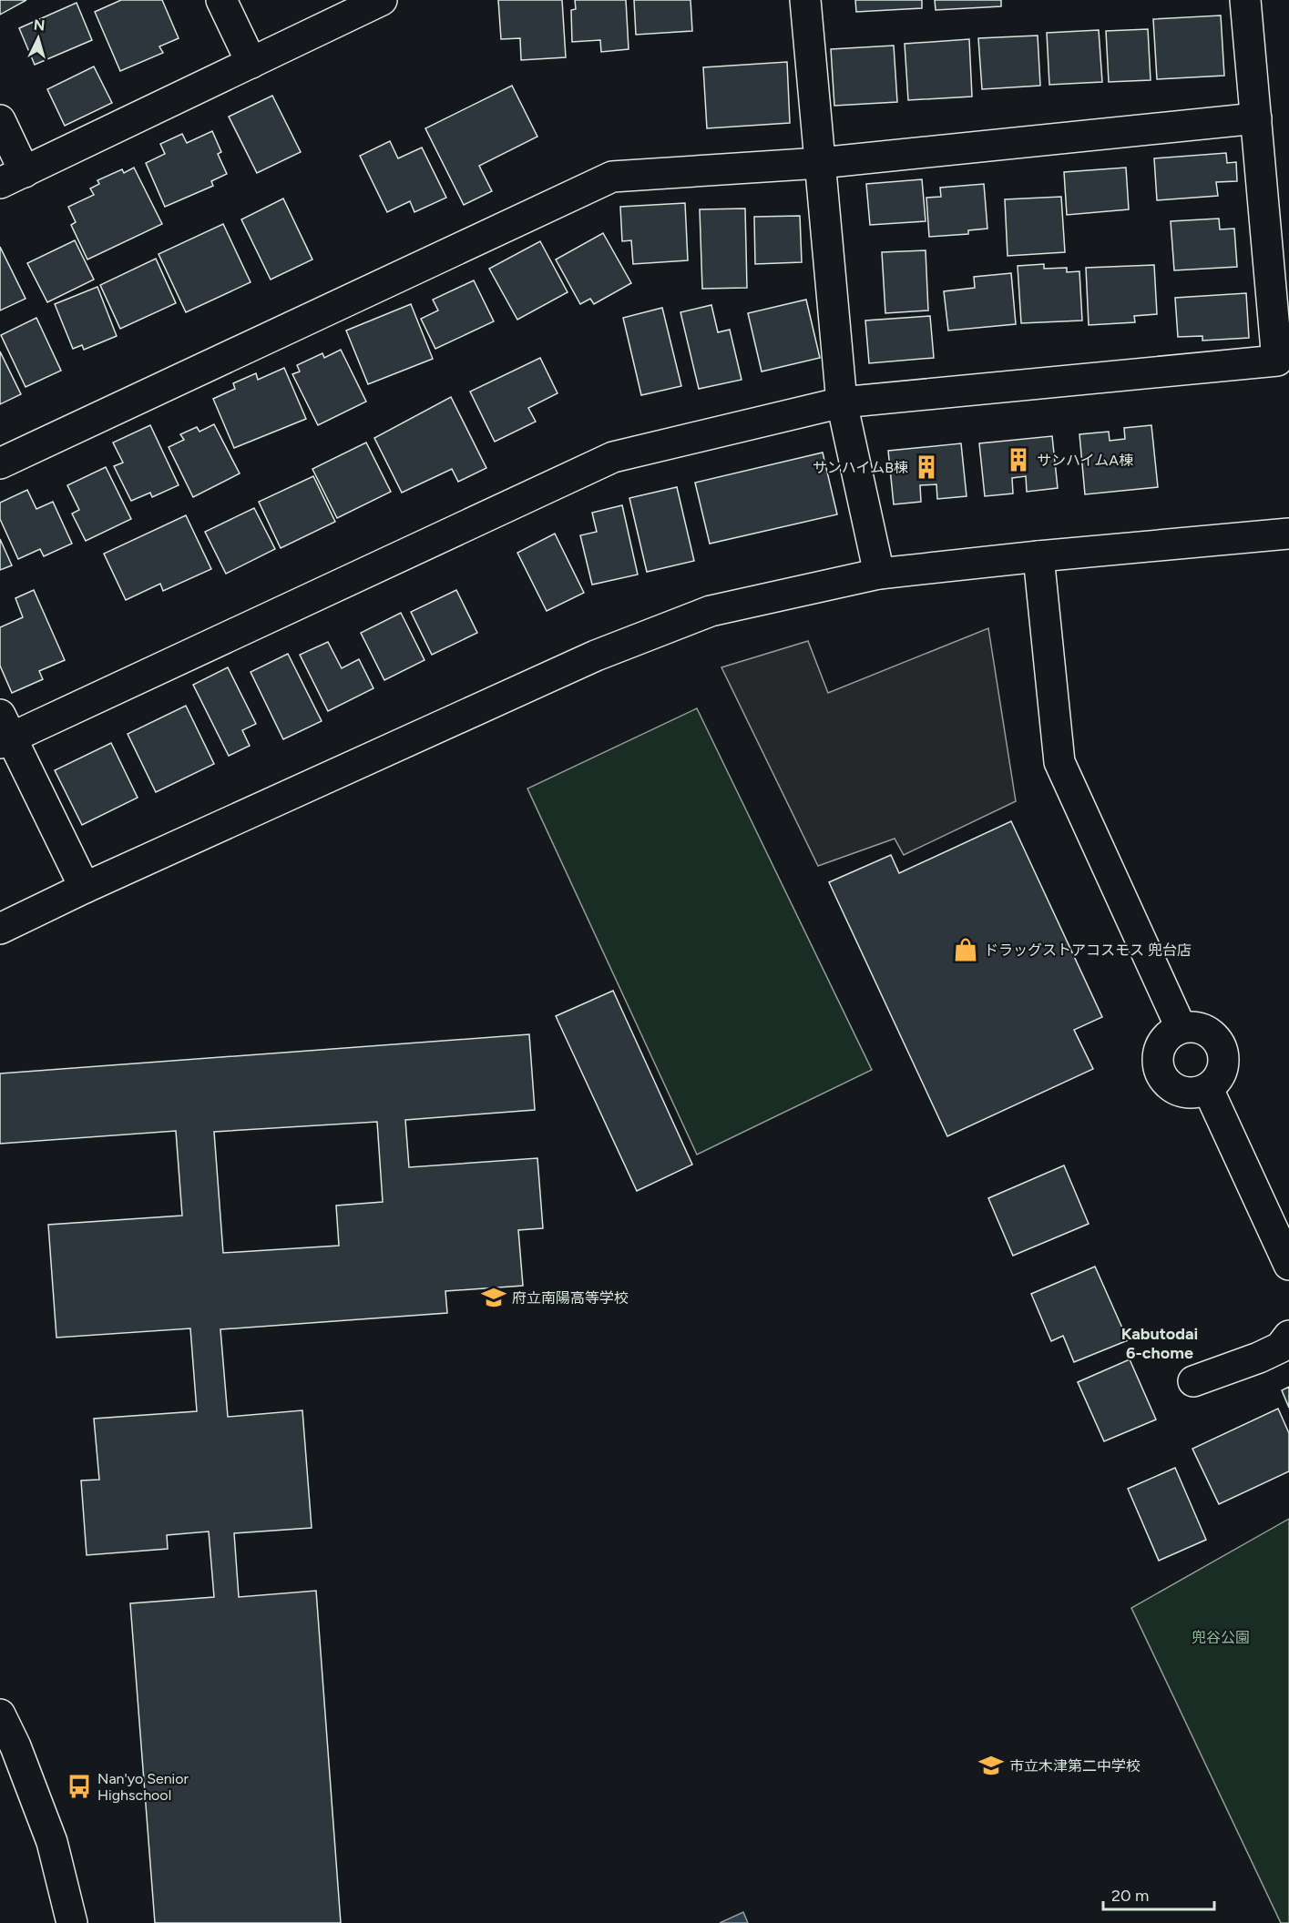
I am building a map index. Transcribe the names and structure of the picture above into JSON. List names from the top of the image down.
{
  "districts": ["Kabutodai 6-chome"],
  "parks": ["兜谷公園"],
  "places": {
    "building": ["サンハイムA棟", "サンハイムB棟"],
    "shop": ["ドラッグストアコスモス 兜台店"],
    "school or university": ["府立南陽高等学校", "市立木津第二中学校"],
    "bus stop": ["Nan'yo Senior Highschool"]
  },
  "scale_bar": "20 m",
  "north": "top"
}
